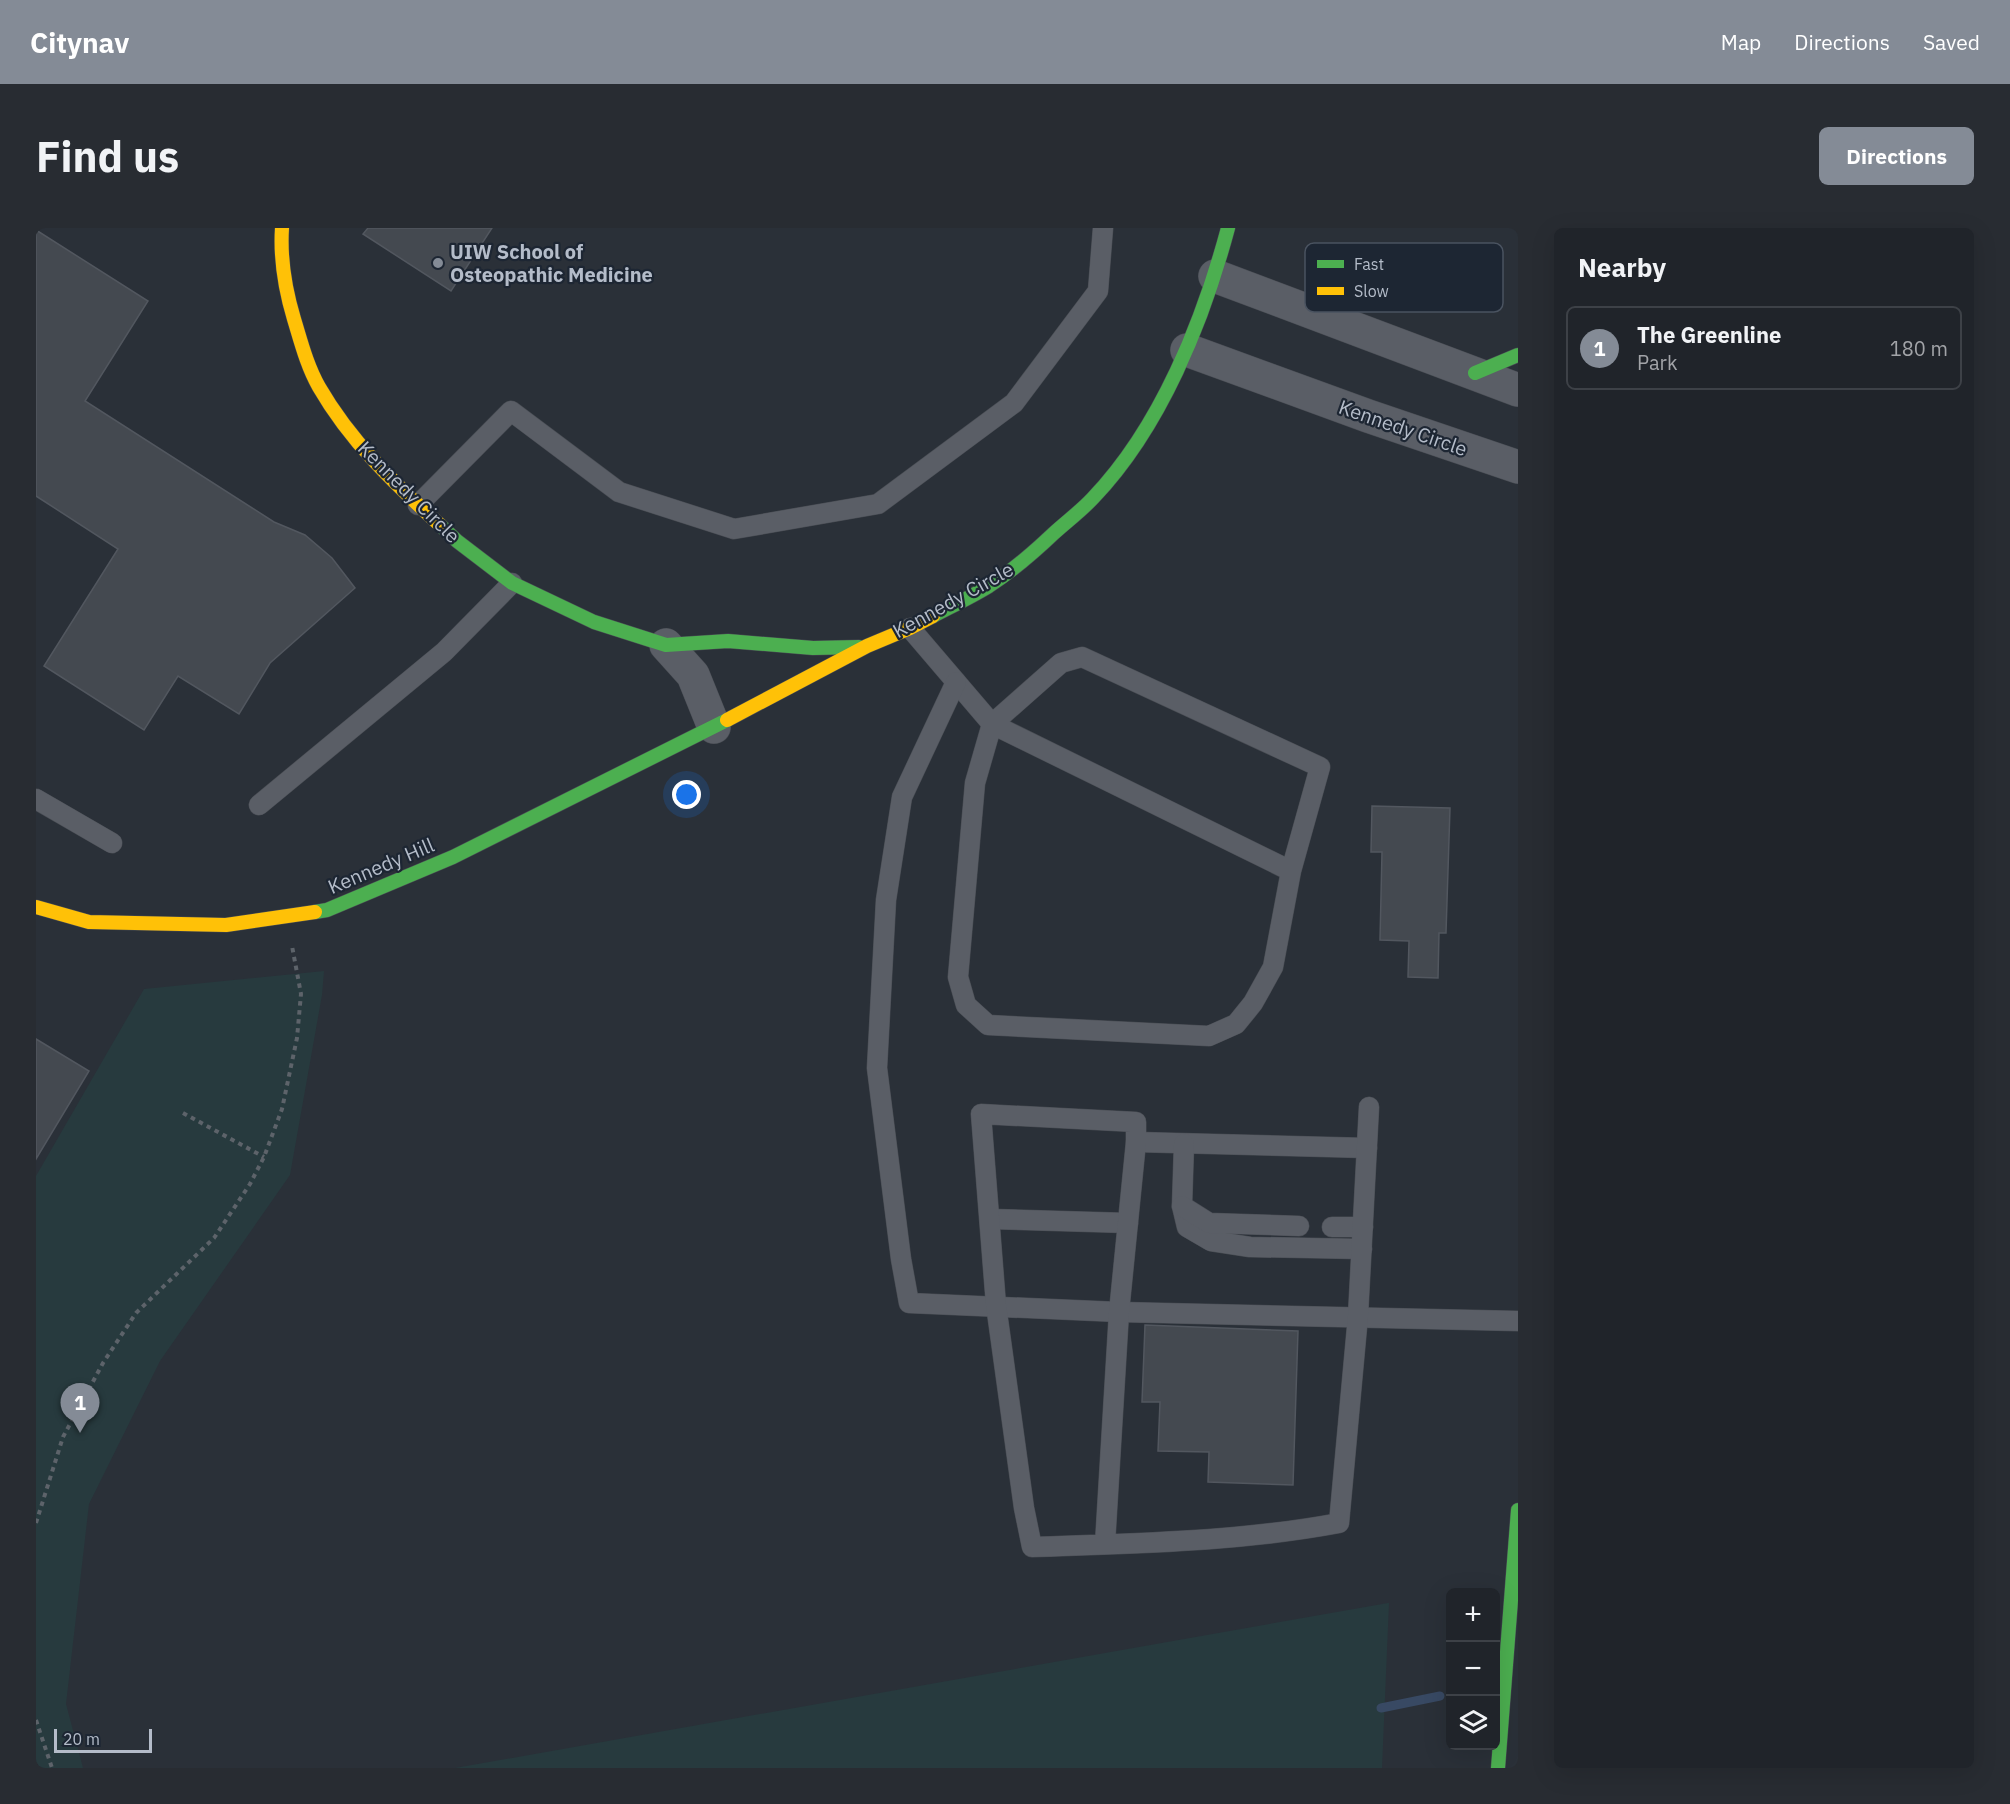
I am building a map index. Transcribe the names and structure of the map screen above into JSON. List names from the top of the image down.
{
  "streets": {
    "street": ["Kennedy Circle", "Kennedy Hill"]
  },
  "crossings": [
    ["Kennedy Circle", "Kennedy Hill"]
  ],
  "places": ["UIW School of Osteopathic Medicine"],
  "legend": ["Fast", "Slow"],
  "scale_bar": "20 m",
  "page": {
    "header": "Citynav",
    "nav": ["Map", "Directions", "Saved"],
    "buttons": "Directions",
    "title": "Find us",
    "heading": "Nearby",
    "list": [
      {
        "mark": "1",
        "name": "The Greenline",
        "note": "Park",
        "value": "180 m"
      }
    ],
    "pins": "1",
    "map_buttons": ["+", "−"],
    "scale": "20 m"
  }
}
